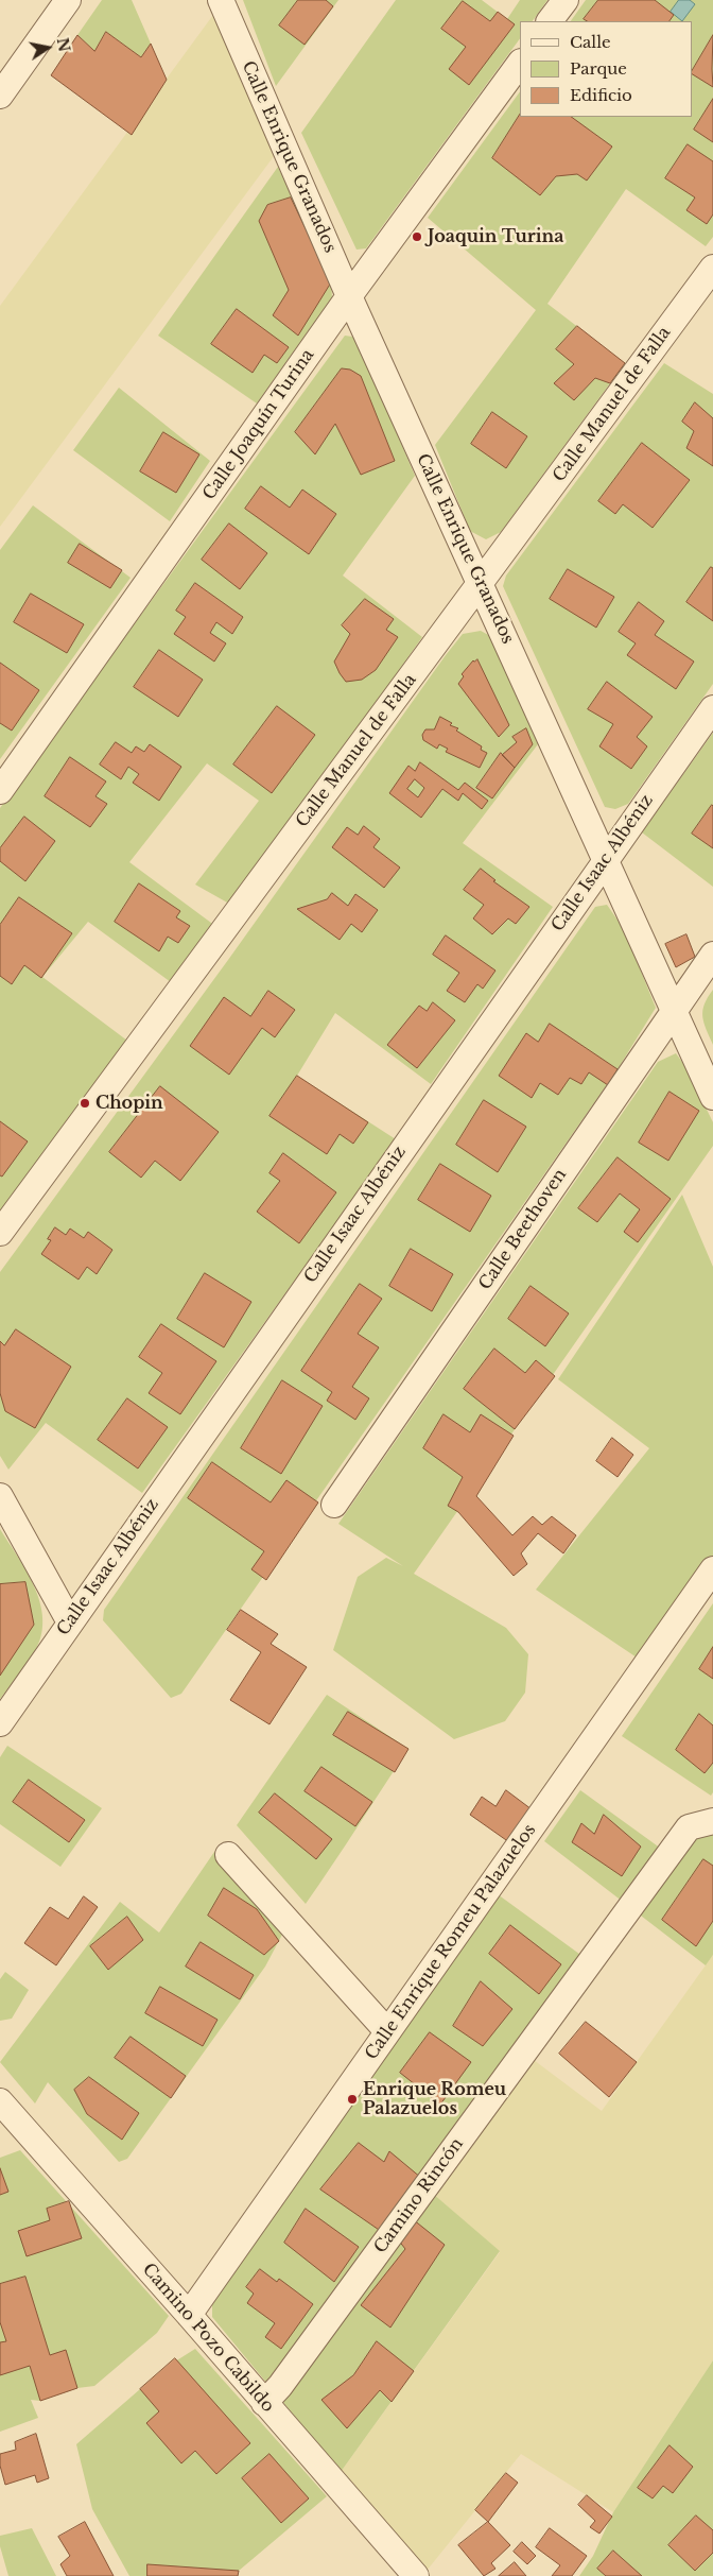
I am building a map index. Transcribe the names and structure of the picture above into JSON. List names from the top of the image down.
{
  "streets": {
    "street": [
      "Calle Enrique Granados",
      "Calle Manuel de Falla",
      "Calle Joaquín Turina",
      "Calle Isaac Albéniz",
      "Calle Beethoven",
      "Calle Enrique Romeu Palazuelos",
      "Camino Rincón",
      "Camino Pozo Cabildo"
    ]
  },
  "crossings": [
    ["Calle Enrique Granados", "Calle Manuel de Falla"],
    ["Calle Enrique Granados", "Calle Joaquín Turina"],
    ["Calle Enrique Granados", "Calle Isaac Albéniz"],
    ["Calle Enrique Granados", "Calle Beethoven"],
    ["Calle Enrique Romeu Palazuelos", "Camino Pozo Cabildo"],
    ["Camino Rincón", "Camino Pozo Cabildo"]
  ],
  "places": ["Joaquin Turina", "Chopin", "Enrique Romeu Palazuelos"],
  "legend": ["Calle", "Parque", "Edificio"],
  "north": "right"
}
